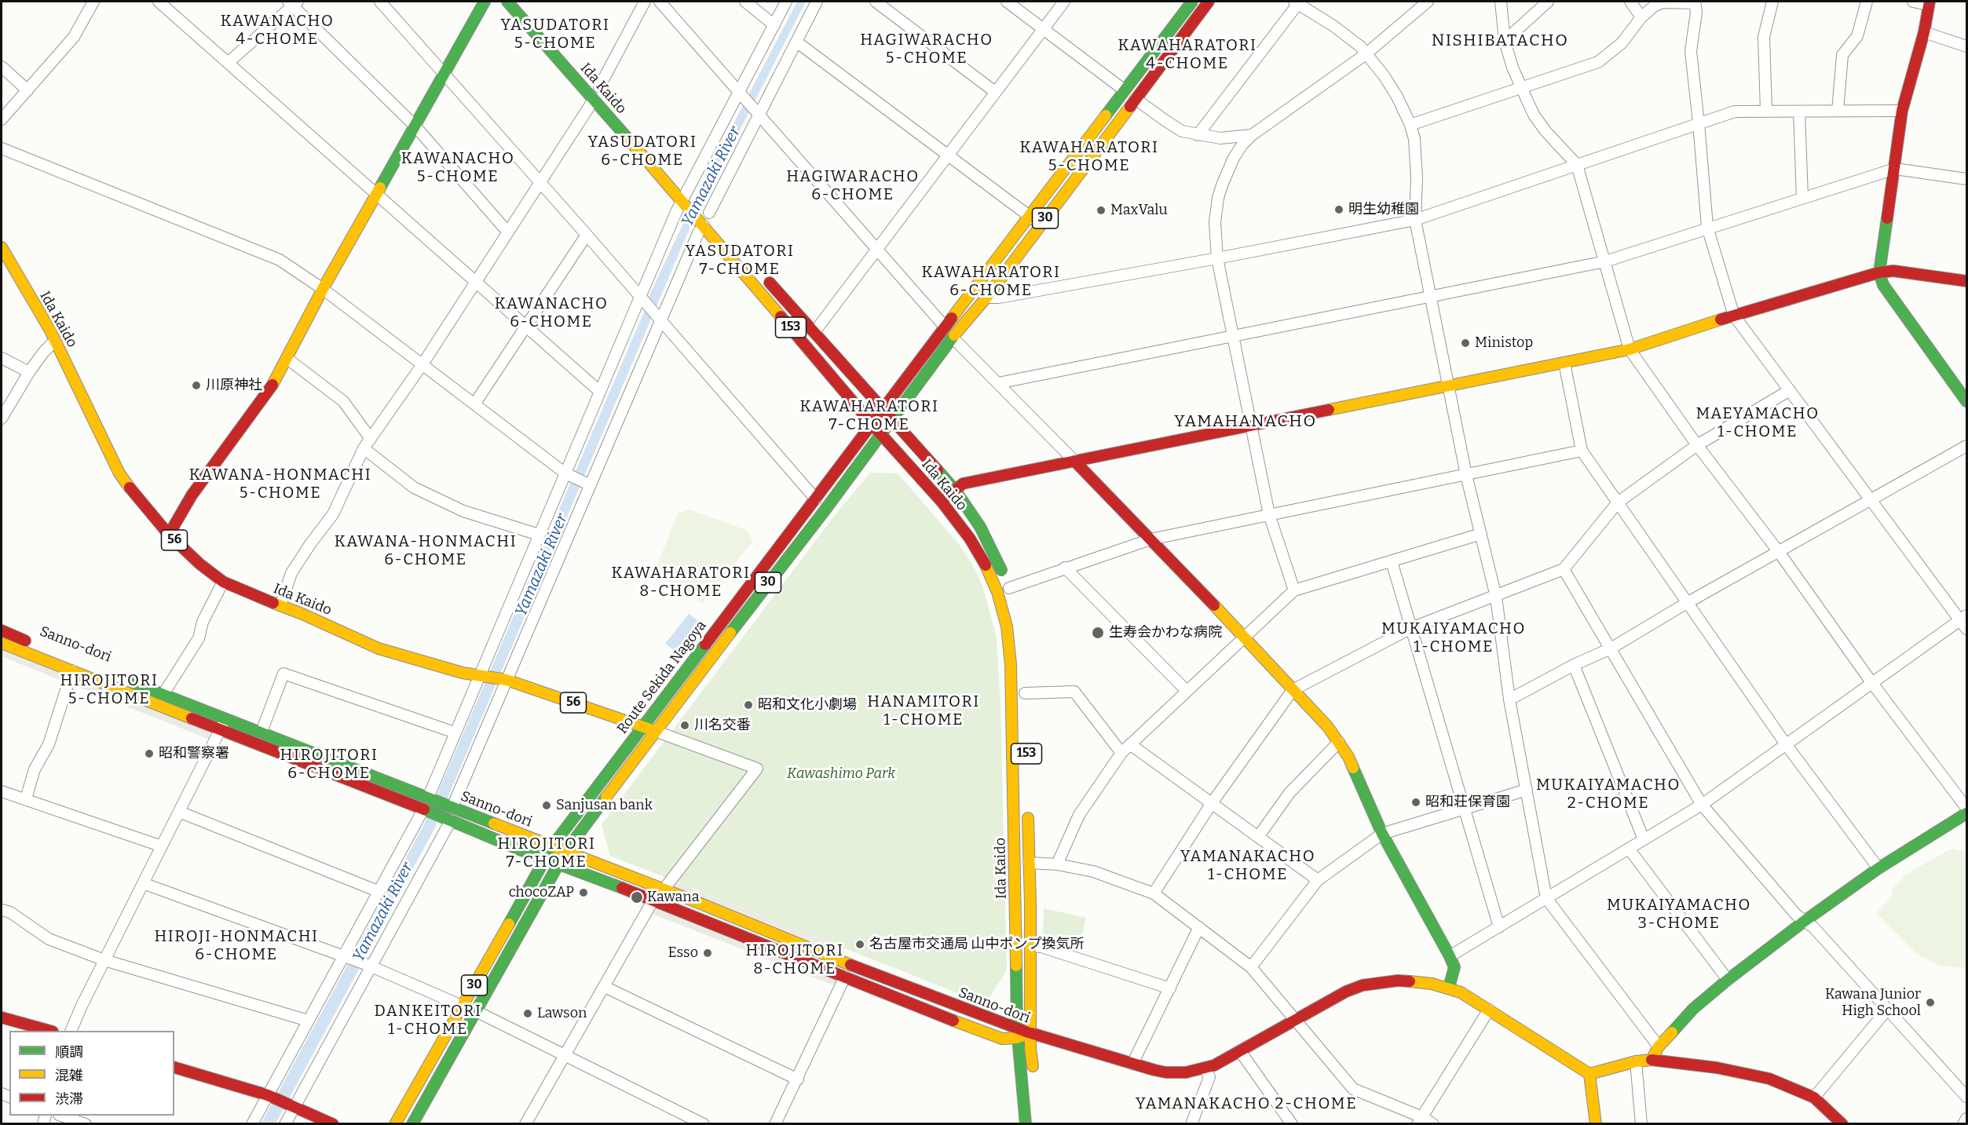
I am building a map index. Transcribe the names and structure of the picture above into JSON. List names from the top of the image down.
{
  "streets": {
    "main road": [
      "Ida Kaido",
      "30",
      "153",
      "56",
      "Sanno-dori",
      "Route Sekida Nagoya"
    ]
  },
  "crossings": [
    ["Ida Kaido", "Sanno-dori"],
    ["Ida Kaido", "Route Sekida Nagoya"],
    ["Sanno-dori", "Route Sekida Nagoya"]
  ],
  "districts": [
    "KAWANACHO 4-CHOME",
    "YASUDATORI 5-CHOME",
    "HAGIWARACHO 5-CHOME",
    "NISHIBATACHO",
    "KAWAHARATORI 4-CHOME",
    "YASUDATORI 6-CHOME",
    "KAWAHARATORI 5-CHOME",
    "KAWANACHO 5-CHOME",
    "HAGIWARACHO 6-CHOME",
    "YASUDATORI 7-CHOME",
    "KAWAHARATORI 6-CHOME",
    "KAWANACHO 6-CHOME",
    "KAWAHARATORI 7-CHOME",
    "MAEYAMACHO 1-CHOME",
    "YAMAHANACHO",
    "KAWANA-HONMACHI 5-CHOME",
    "KAWANA-HONMACHI 6-CHOME",
    "KAWAHARATORI 8-CHOME",
    "MUKAIYAMACHO 1-CHOME",
    "HIROJITORI 5-CHOME",
    "HANAMITORI 1-CHOME",
    "HIROJITORI 6-CHOME",
    "MUKAIYAMACHO 2-CHOME",
    "HIROJITORI 7-CHOME",
    "YAMANAKACHO 1-CHOME",
    "MUKAIYAMACHO 3-CHOME",
    "HIROJI-HONMACHI 6-CHOME",
    "HIROJITORI 8-CHOME",
    "DANKEITORI 1-CHOME",
    "YAMANAKACHO 2-CHOME"
  ],
  "water": ["Yamazaki River"],
  "parks": ["Kawashimo Park"],
  "places": [
    "明生幼稚園",
    "MaxValu",
    "Ministop",
    "川原神社",
    "生寿会かわな病院",
    "昭和文化小劇場",
    "川名交番",
    "昭和警察署",
    "昭和荘保育園",
    "Sanjusan bank",
    "chocoZAP",
    "Kawana",
    "名古屋市交通局 山中ポンプ換気所",
    "Esso",
    "Kawana Junior High School",
    "Lawson"
  ],
  "legend": ["順調", "混雑", "渋滞"]
}
